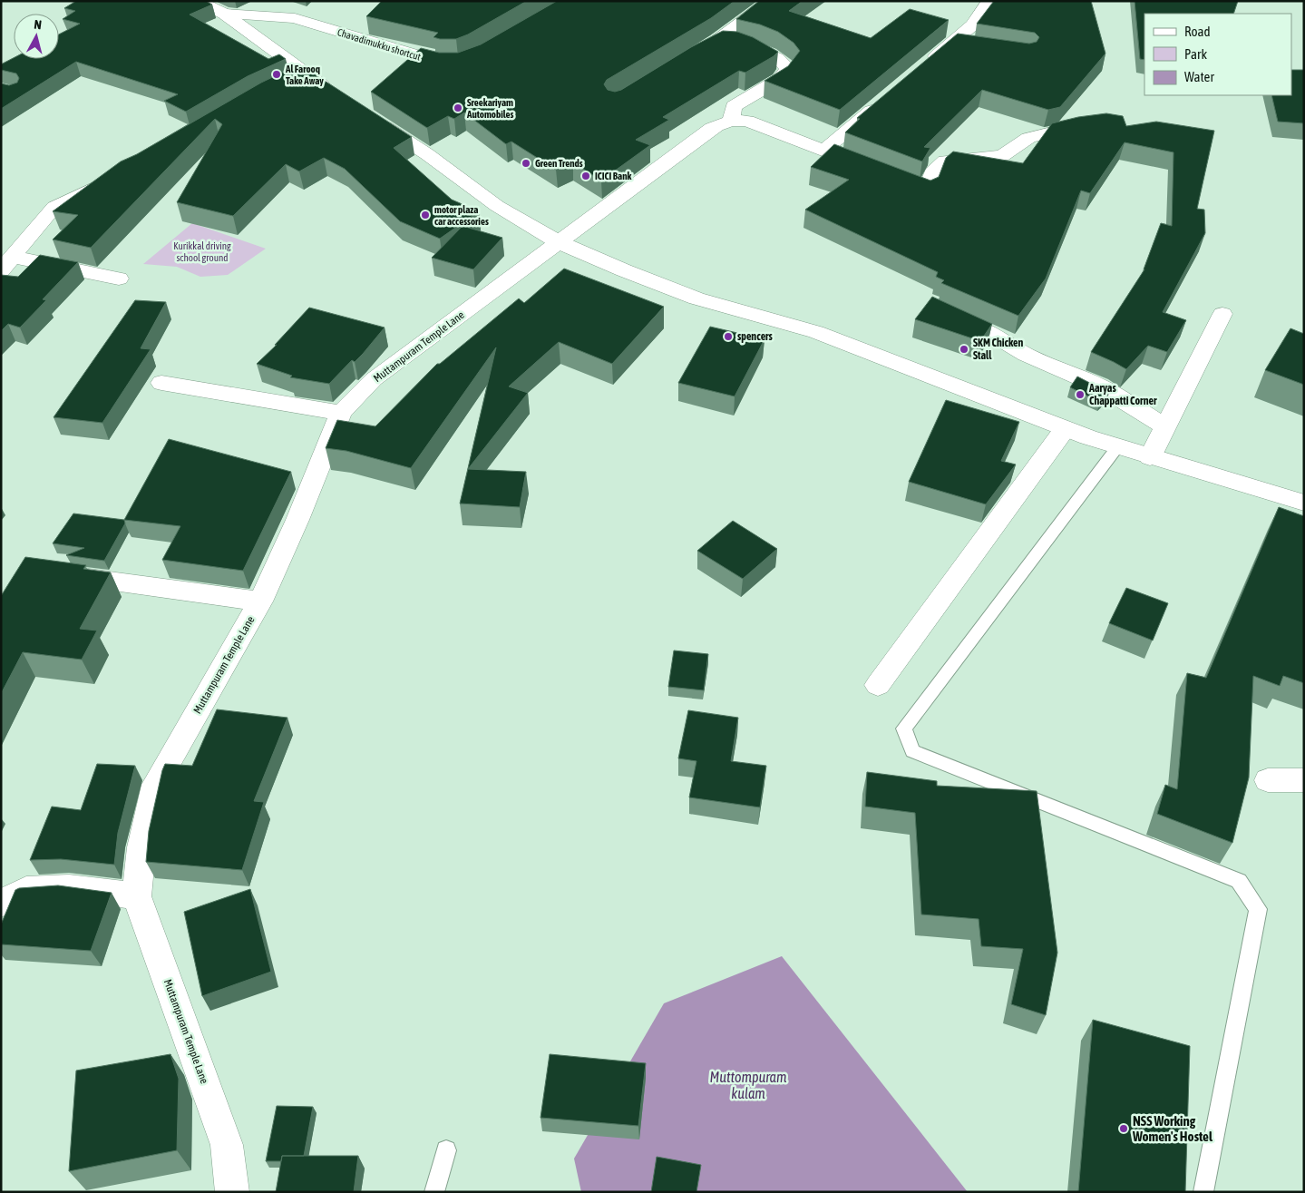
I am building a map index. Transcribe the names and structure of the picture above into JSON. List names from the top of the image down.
{
  "streets": {
    "street": ["Chavadimukku shortcut", "Muttampuram Temple Lane"]
  },
  "water": ["Muttompuram kulam"],
  "parks": ["Kurikkal driving school ground"],
  "places": [
    "Al Farooq Take Away",
    "Sreekariyam Automobiles",
    "Green Trends",
    "ICICI Bank",
    "motor plaza car accessories",
    "spencers",
    "SKM Chicken Stall",
    "Aaryas Chappatti Corner",
    "NSS Working Women's Hostel"
  ],
  "legend": ["Road", "Park", "Water"],
  "north": "top"
}
